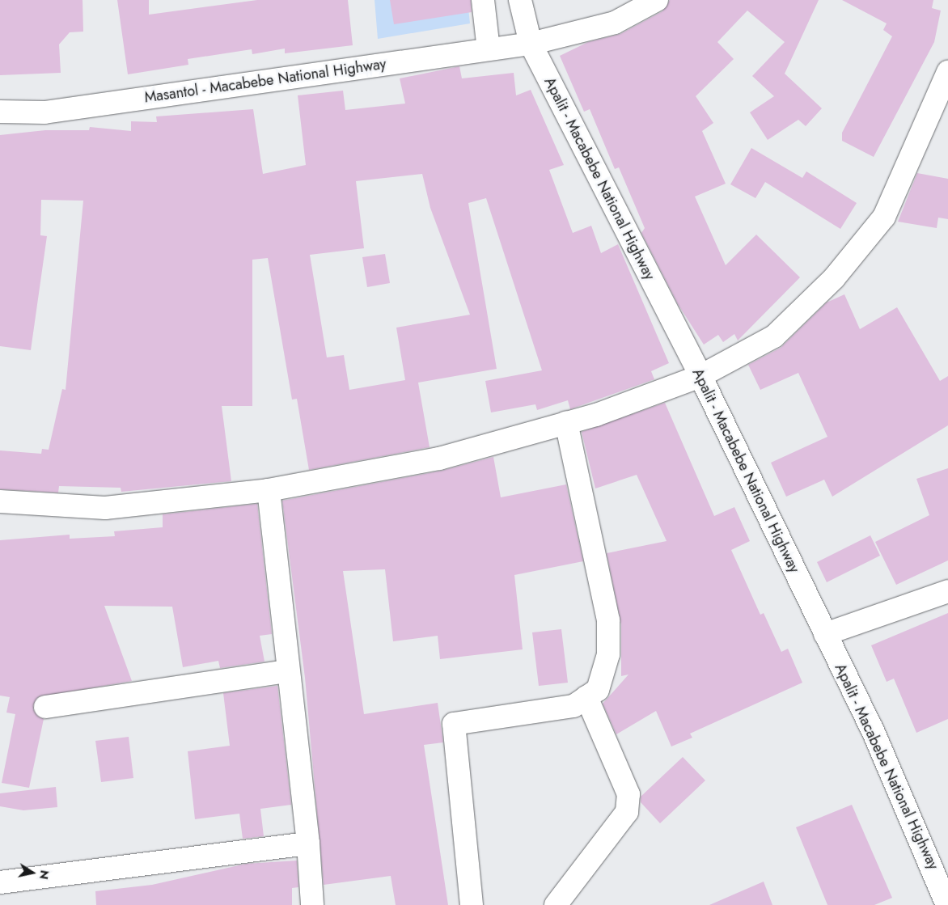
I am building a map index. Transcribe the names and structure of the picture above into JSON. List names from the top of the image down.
{
  "streets": {
    "street": ["Masantol - Macabebe National Highway", "Apalit - Macabebe National Highway"]
  },
  "crossings": [
    ["Masantol - Macabebe National Highway", "Apalit - Macabebe National Highway"]
  ],
  "north": "right"
}
